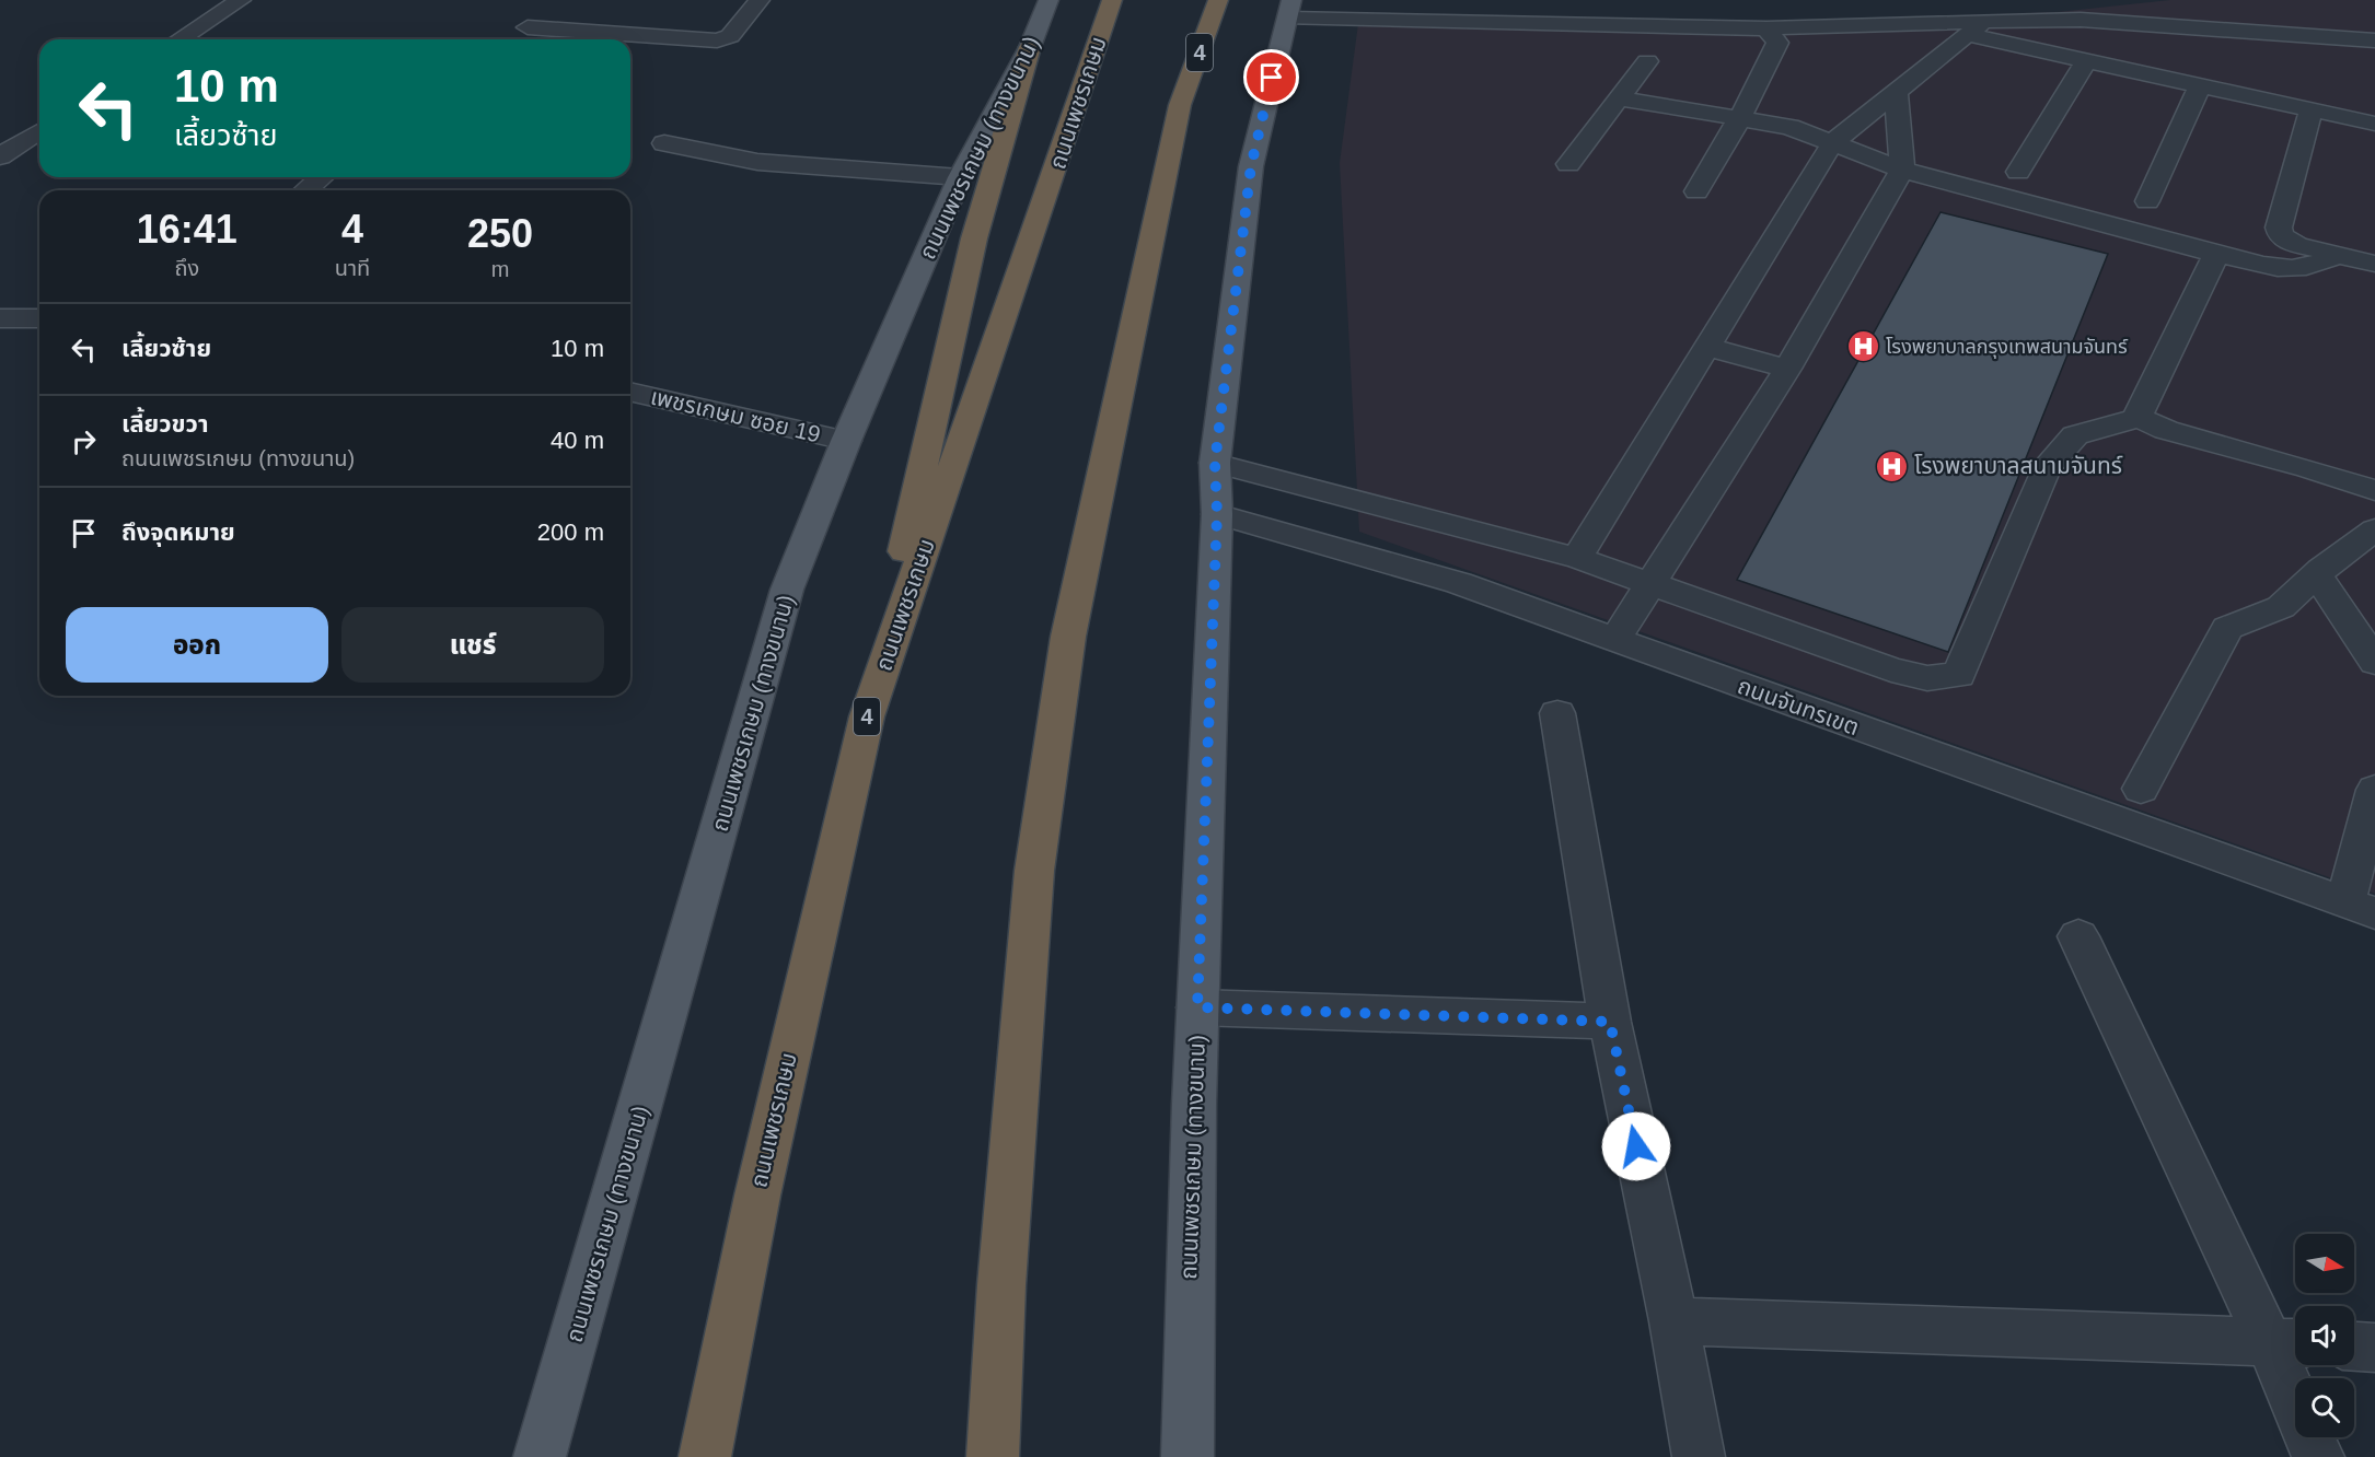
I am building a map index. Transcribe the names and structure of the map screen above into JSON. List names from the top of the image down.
{
  "streets": {
    "highway": ["4", "ถนนเพชรเกษม"],
    "main road": ["ถนนเพชรเกษม (ทางขนาน)"],
    "street": ["เพชรเกษม ซอย 19", "ถนนจันทรเขต"]
  },
  "crossings": [
    ["ถนนเพชรเกษม (ทางขนาน)", "เพชรเกษม ซอย 19"],
    ["ถนนเพชรเกษม (ทางขนาน)", "ถนนจันทรเขต"]
  ],
  "places": {
    "hospital": ["โรงพยาบาลกรุงเทพสนามจันทร์", "โรงพยาบาลสนามจันทร์"]
  },
  "north": "right",
  "page": {
    "turn": ["10 m", "เลี้ยวซ้าย"],
    "eta": [
      "16:41",
      "ถึง",
      "4",
      "นาที",
      "250",
      "m"
    ],
    "list": [
      {
        "name": "เลี้ยวซ้าย",
        "value": "10 m"
      },
      {
        "name": "เลี้ยวขวา",
        "note": "ถนนเพชรเกษม (ทางขนาน)",
        "value": "40 m"
      },
      {
        "name": "ถึงจุดหมาย",
        "value": "200 m"
      }
    ],
    "buttons": ["ออก", "แชร์"]
  }
}
